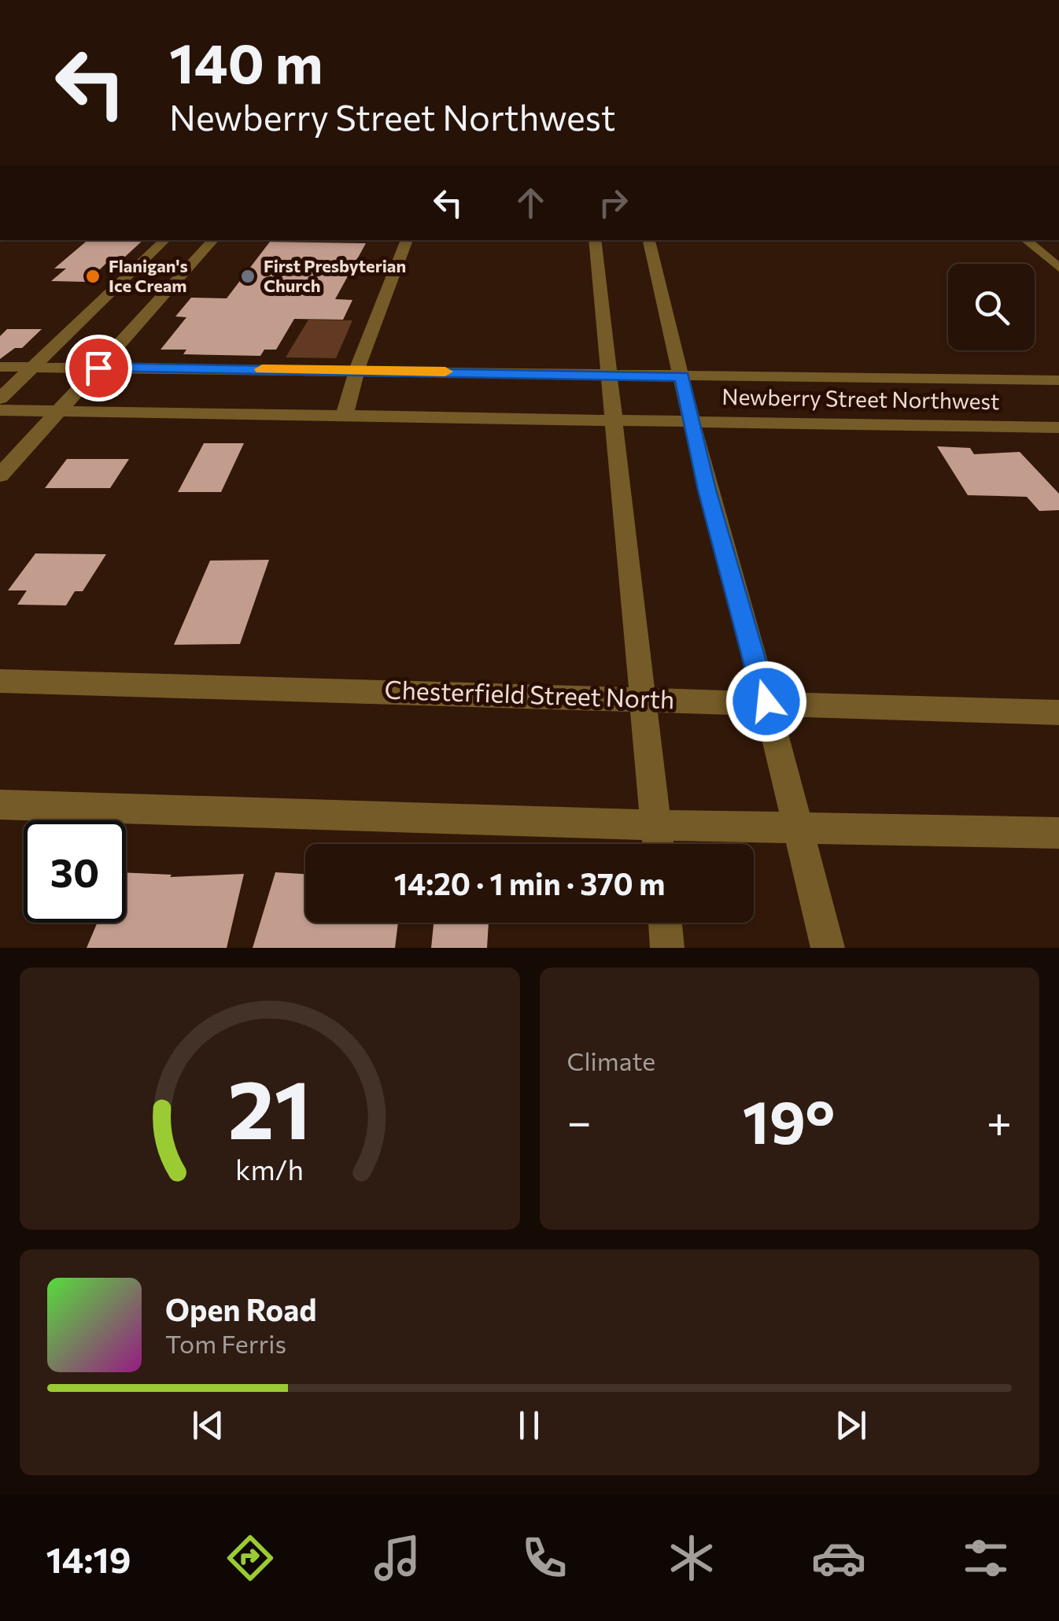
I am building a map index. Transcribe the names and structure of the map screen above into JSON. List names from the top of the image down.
{
  "streets": {
    "street": ["Newberry Street Northwest", "Chesterfield Street North"]
  },
  "places": ["Flanigan's Ice Cream", "First Presbyterian Church"],
  "page": {
    "turn": ["140 m", "Newberry Street Northwest"],
    "limit": "30",
    "trip": "14:20 · 1 min · 370 m",
    "tile": "Climate",
    "heat": ["−", "19°", "+"],
    "song": ["Open Road", "Tom Ferris"],
    "tabs": "14:19",
    "gauge": ["21", "km/h"]
  }
}
